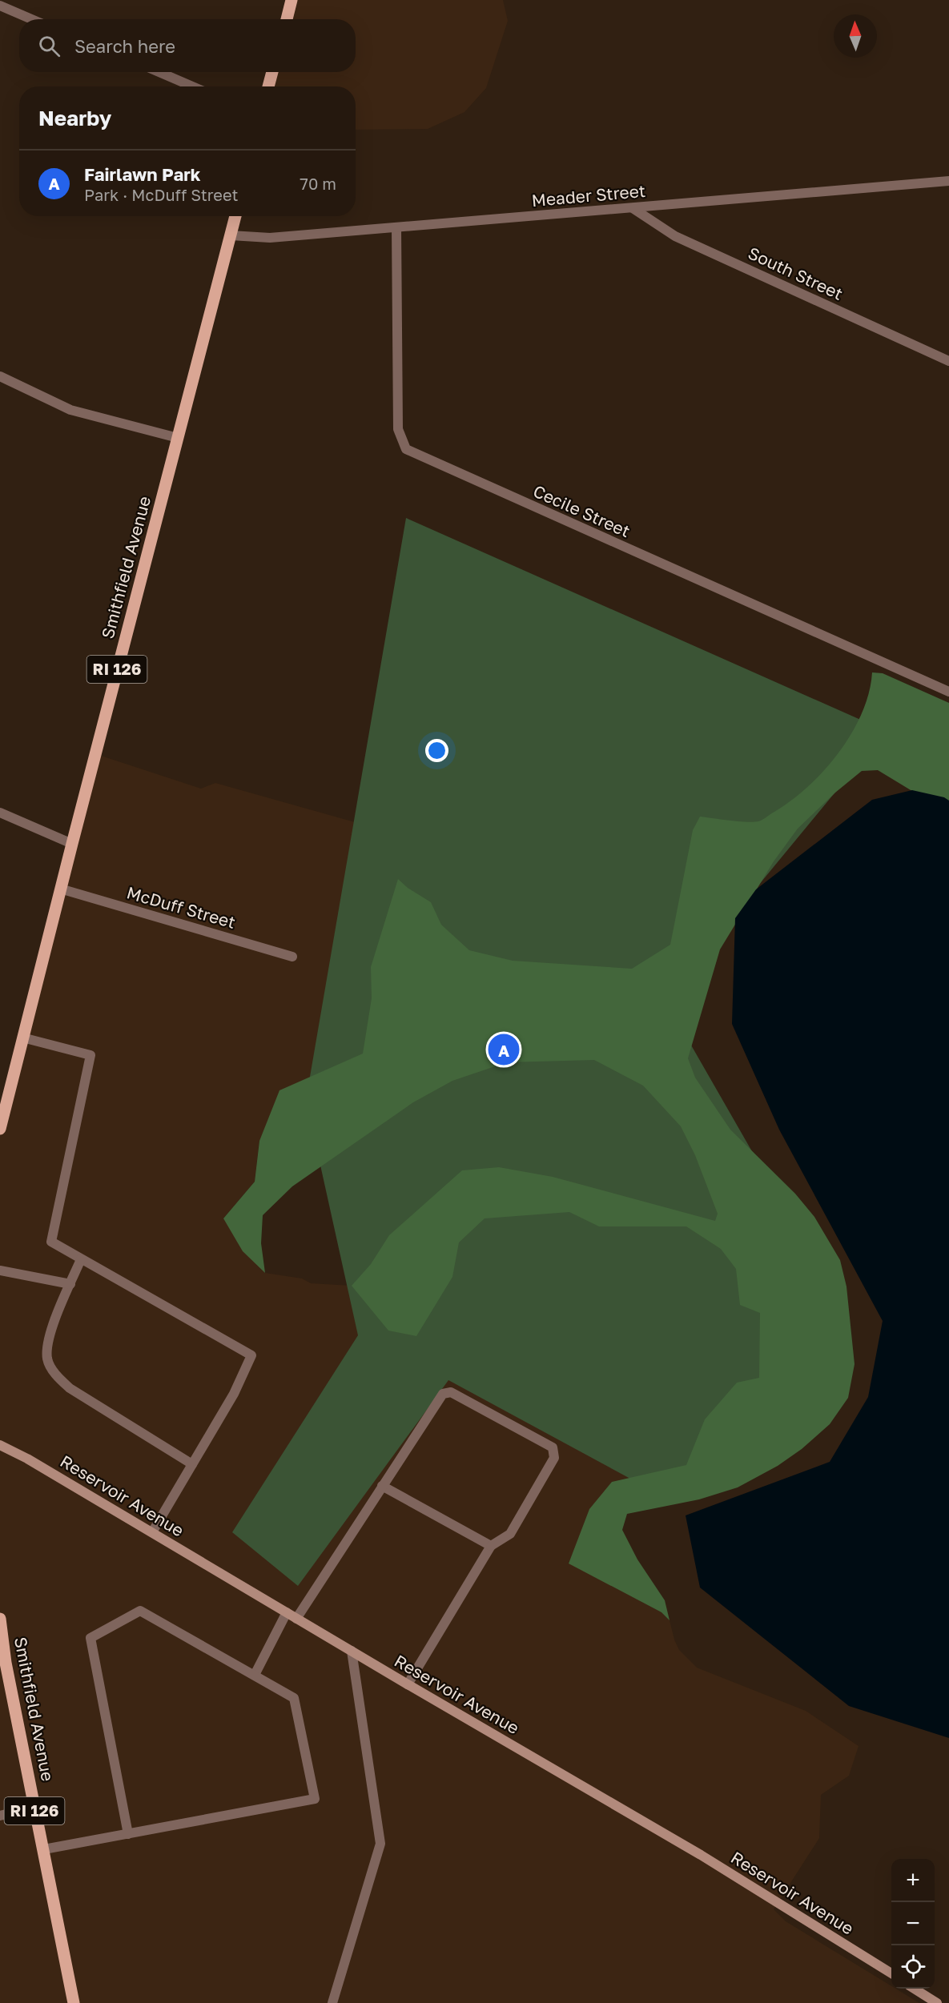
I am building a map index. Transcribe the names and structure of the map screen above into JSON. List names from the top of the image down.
{
  "streets": {
    "main road": ["Smithfield Avenue", "RI 126"],
    "street": [
      "Meader Street",
      "South Street",
      "Cecile Street",
      "McDuff Street",
      "Reservoir Avenue"
    ]
  },
  "crossings": [
    ["Meader Street", "South Street"],
    ["Meader Street", "Cecile Street"],
    ["Meader Street", "Smithfield Avenue"],
    ["Smithfield Avenue", "McDuff Street"]
  ],
  "north": "top",
  "page": {
    "search": "Search here",
    "heading": "Nearby",
    "list": [
      {
        "mark": "A",
        "name": "Fairlawn Park",
        "note": "Park · McDuff Street",
        "value": "70 m"
      }
    ],
    "pins": "A",
    "map_buttons": ["+", "−"]
  }
}
